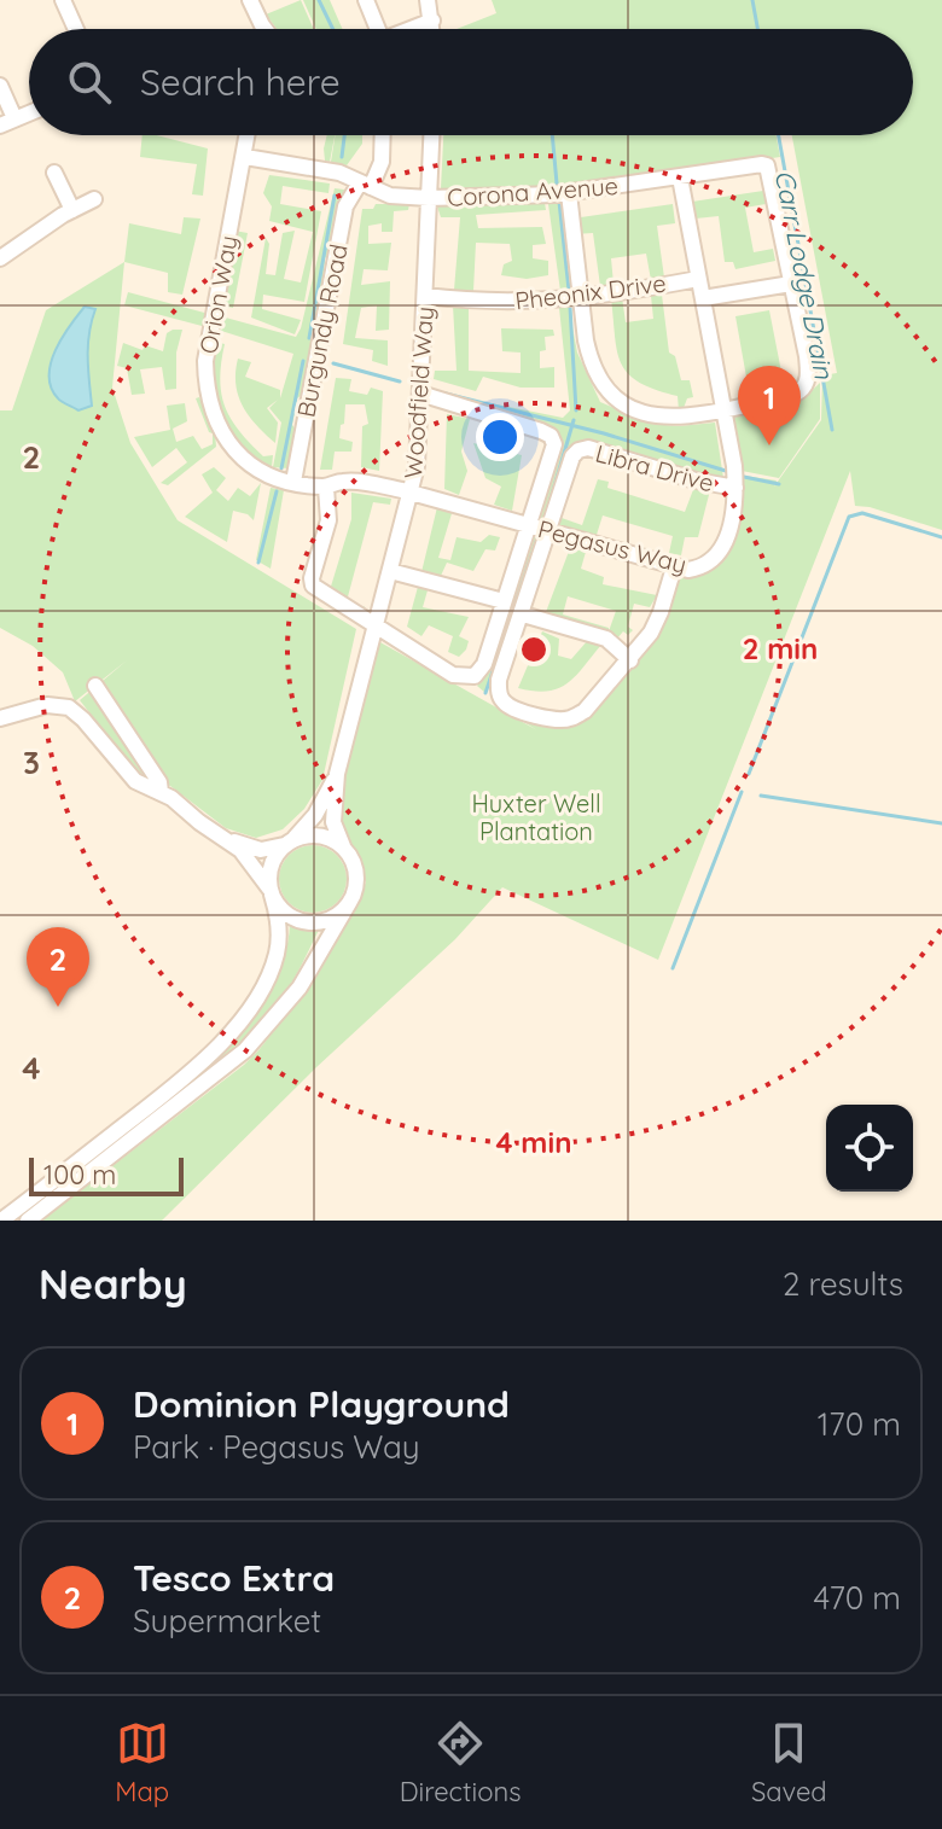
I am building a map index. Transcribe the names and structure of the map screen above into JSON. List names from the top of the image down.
{
  "streets": {
    "street": [
      "Corona Avenue",
      "Pheonix Drive",
      "Orion Way",
      "Burgundy Road",
      "Woodfield Way",
      "Libra Drive",
      "Pegasus Way"
    ]
  },
  "crossings": [
    ["Corona Avenue", "Orion Way"],
    ["Corona Avenue", "Burgundy Road"],
    ["Corona Avenue", "Woodfield Way"],
    ["Corona Avenue", "Pegasus Way"],
    ["Pheonix Drive", "Woodfield Way"],
    ["Pheonix Drive", "Pegasus Way"],
    ["Orion Way", "Burgundy Road"],
    ["Orion Way", "Woodfield Way"],
    ["Orion Way", "Pegasus Way"],
    ["Woodfield Way", "Pegasus Way"],
    ["Libra Drive", "Pegasus Way"]
  ],
  "water": ["Carr Lodge Drain"],
  "parks": ["Huxter Well Plantation"],
  "scale_bar": "100 m",
  "page": {
    "search": "Search here",
    "pins": ["1", "2"],
    "scale": "100 m",
    "heading": ["Nearby", "2 results"],
    "list": [
      {
        "mark": "1",
        "name": "Dominion Playground",
        "note": "Park · Pegasus Way",
        "value": "170 m"
      },
      {
        "mark": "2",
        "name": "Tesco Extra",
        "note": "Supermarket",
        "value": "470 m"
      }
    ],
    "nav": ["Map", "Directions", "Saved"]
  },
  "grid": {
    "rows": ["2", "3", "4"]
  },
  "rings": ["2 min", "4 min"]
}
